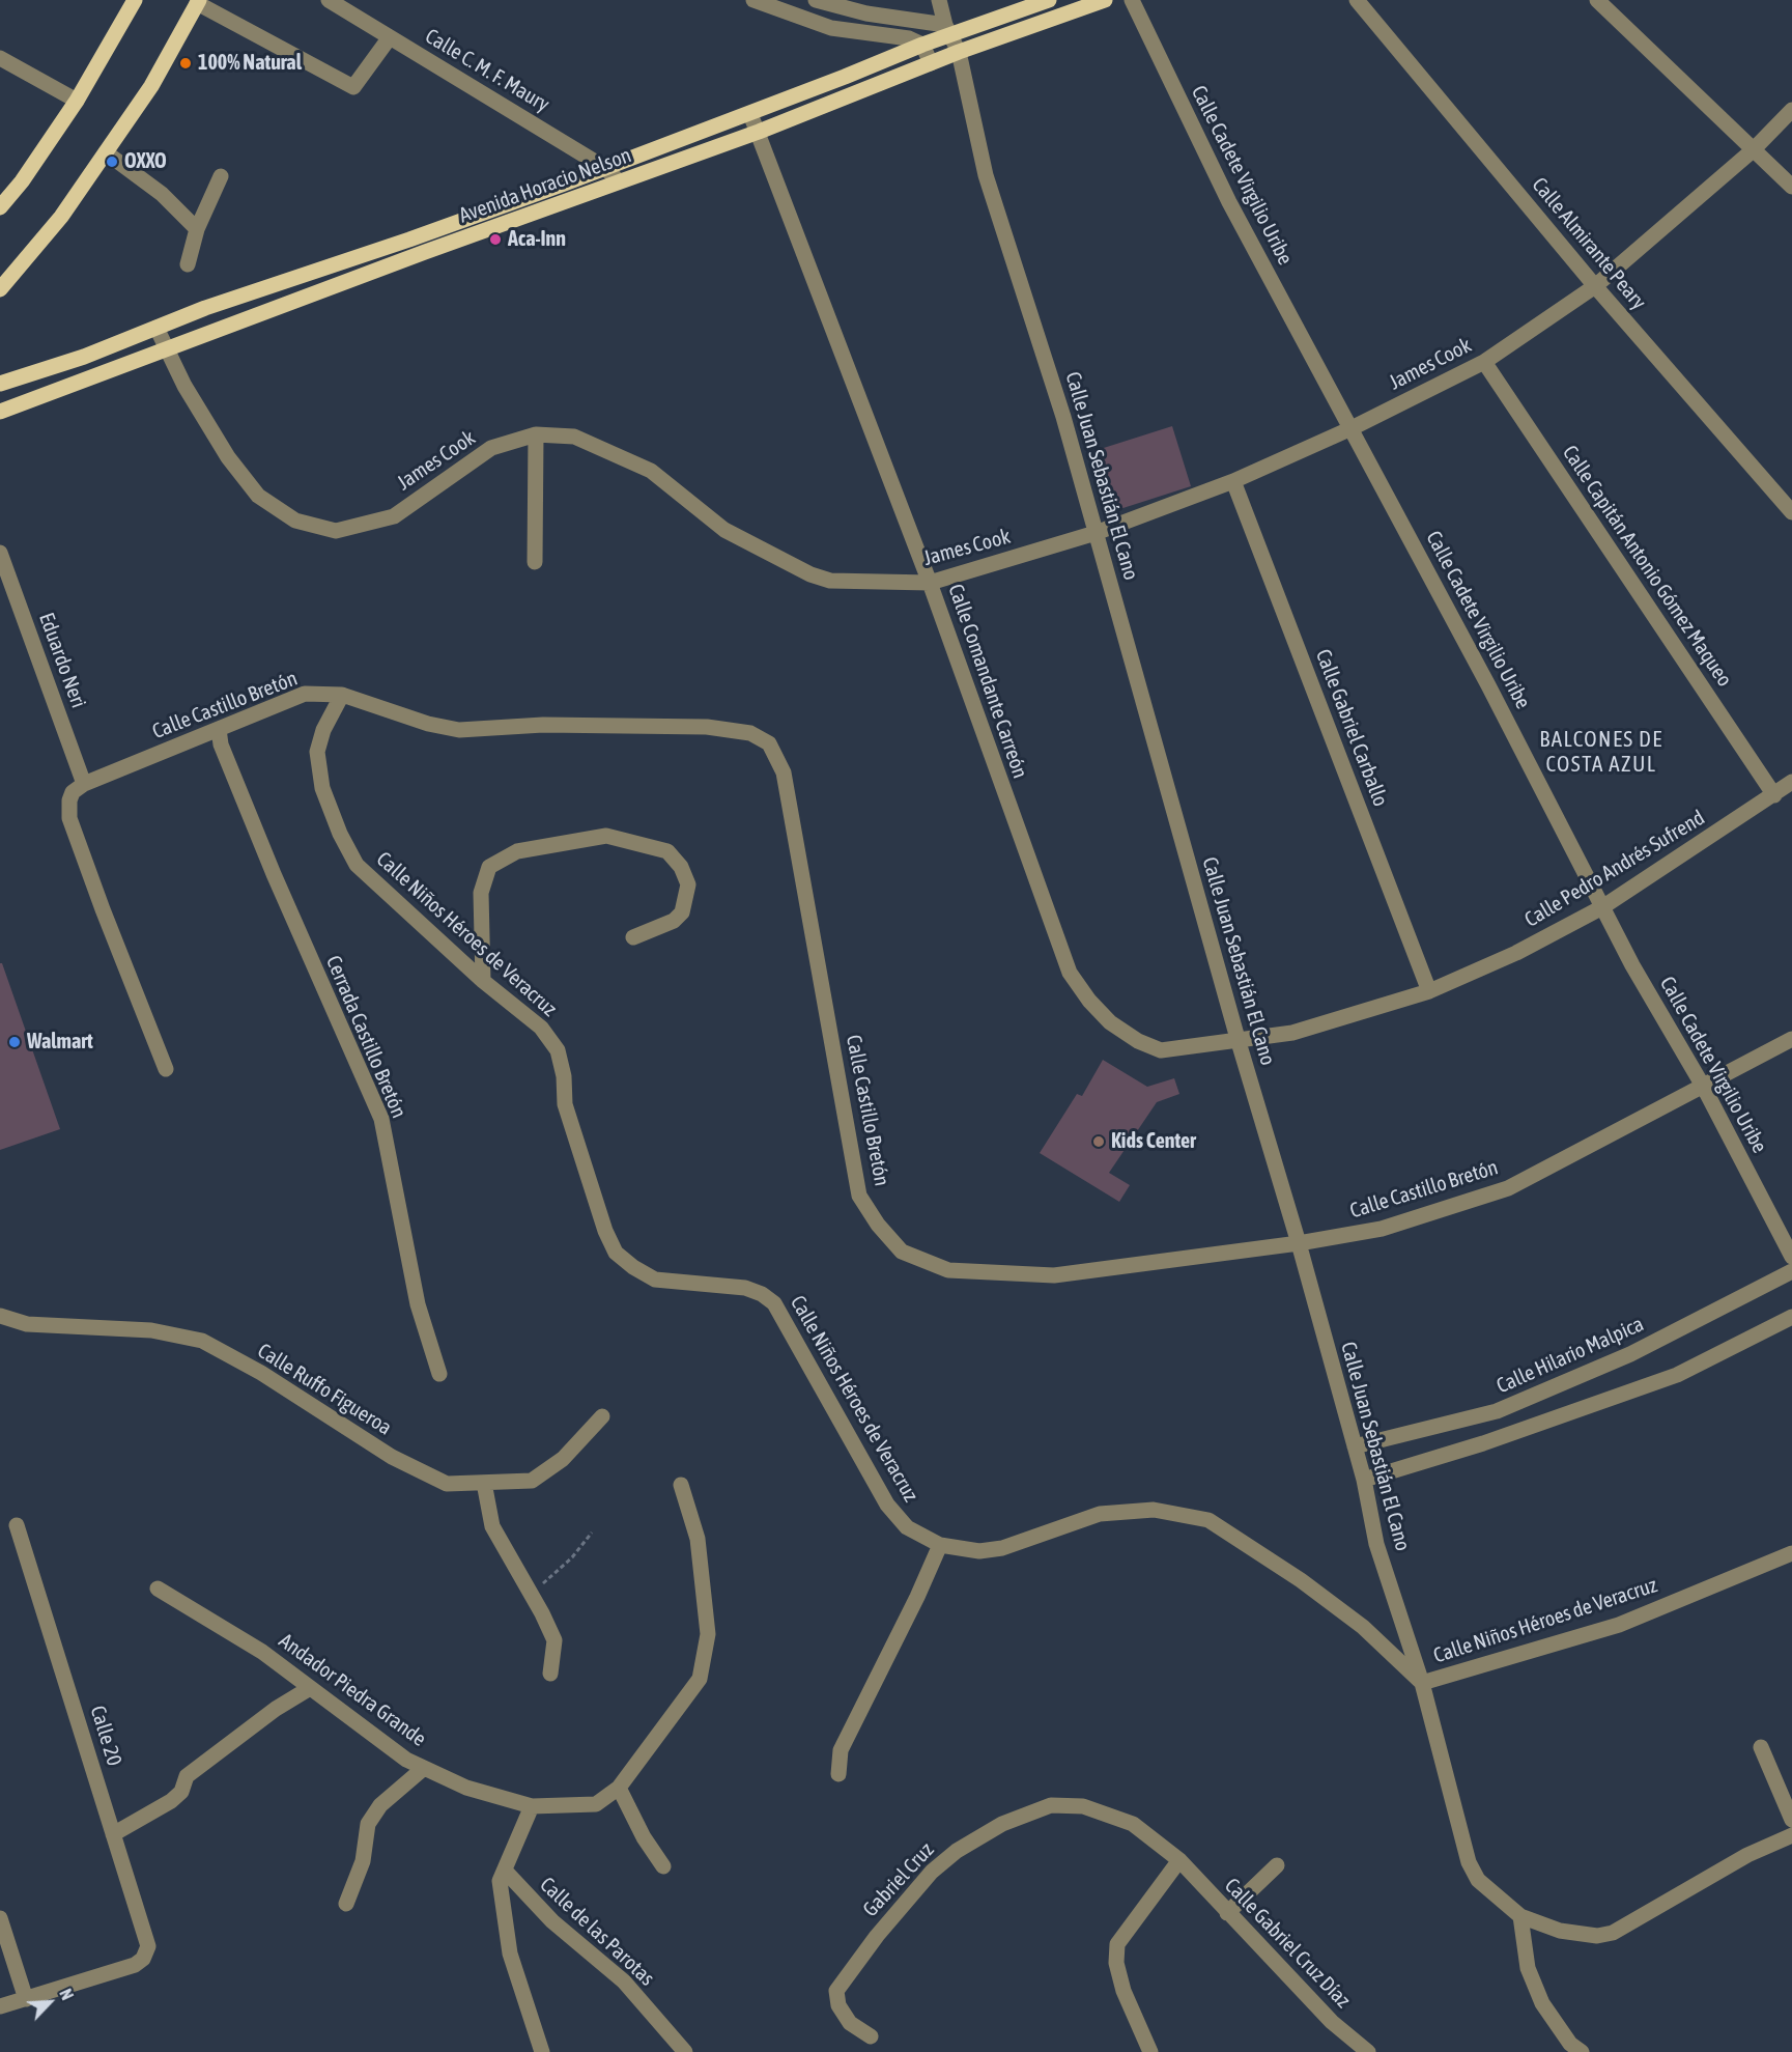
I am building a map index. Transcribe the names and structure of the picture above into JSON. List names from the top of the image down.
{
  "streets": {
    "main road": ["Avenida Horacio Nelson"],
    "street": [
      "Calle C. M. F. Maury",
      "Calle Cadete Virgilio Uribe",
      "Calle Almirante Peary",
      "James Cook",
      "Calle Juan Sebastián El Cano",
      "Calle Capitán Antonio Gómez Maqueo",
      "Eduardo Neri",
      "Calle Comandante Carreón",
      "Calle Castillo Bretón",
      "Calle Gabriel Carballo",
      "Calle Pedro Andrés Sufrend",
      "Calle Niños Héroes de Veracruz",
      "Cerrada Castillo Bretón",
      "Calle Hilario Malpica",
      "Calle Ruffo Figueroa",
      "Andador Piedra Grande",
      "Calle 20",
      "Gabriel Cruz",
      "Calle de las Parotas",
      "Calle Gabriel Cruz Díaz"
    ]
  },
  "crossings": [
    ["Calle C. M. F. Maury", "Avenida Horacio Nelson"],
    ["Calle Cadete Virgilio Uribe", "James Cook"],
    ["Calle Cadete Virgilio Uribe", "Calle Castillo Bretón"],
    ["Calle Cadete Virgilio Uribe", "Calle Pedro Andrés Sufrend"],
    ["Avenida Horacio Nelson", "James Cook"],
    ["Avenida Horacio Nelson", "Calle Juan Sebastián El Cano"],
    ["Avenida Horacio Nelson", "Calle Comandante Carreón"],
    ["Calle Almirante Peary", "James Cook"],
    ["James Cook", "Calle Juan Sebastián El Cano"],
    ["James Cook", "Calle Capitán Antonio Gómez Maqueo"],
    ["James Cook", "Calle Comandante Carreón"],
    ["James Cook", "Calle Gabriel Carballo"],
    ["Calle Juan Sebastián El Cano", "Calle Comandante Carreón"],
    ["Calle Juan Sebastián El Cano", "Calle Castillo Bretón"],
    ["Calle Juan Sebastián El Cano", "Calle Pedro Andrés Sufrend"],
    ["Calle Juan Sebastián El Cano", "Calle Niños Héroes de Veracruz"],
    ["Calle Juan Sebastián El Cano", "Calle Hilario Malpica"],
    ["Calle Capitán Antonio Gómez Maqueo", "Calle Pedro Andrés Sufrend"],
    ["Eduardo Neri", "Calle Castillo Bretón"],
    ["Calle Comandante Carreón", "Calle Pedro Andrés Sufrend"],
    ["Calle Castillo Bretón", "Calle Niños Héroes de Veracruz"],
    ["Calle Castillo Bretón", "Cerrada Castillo Bretón"],
    ["Calle Gabriel Carballo", "Calle Pedro Andrés Sufrend"],
    ["Gabriel Cruz", "Calle Gabriel Cruz Díaz"]
  ],
  "districts": ["BALCONES DE COSTA AZUL"],
  "places": [
    "100% Natural",
    "OXXO",
    "Aca-Inn",
    "Walmart",
    "Kids Center"
  ],
  "north": "top right"
}
